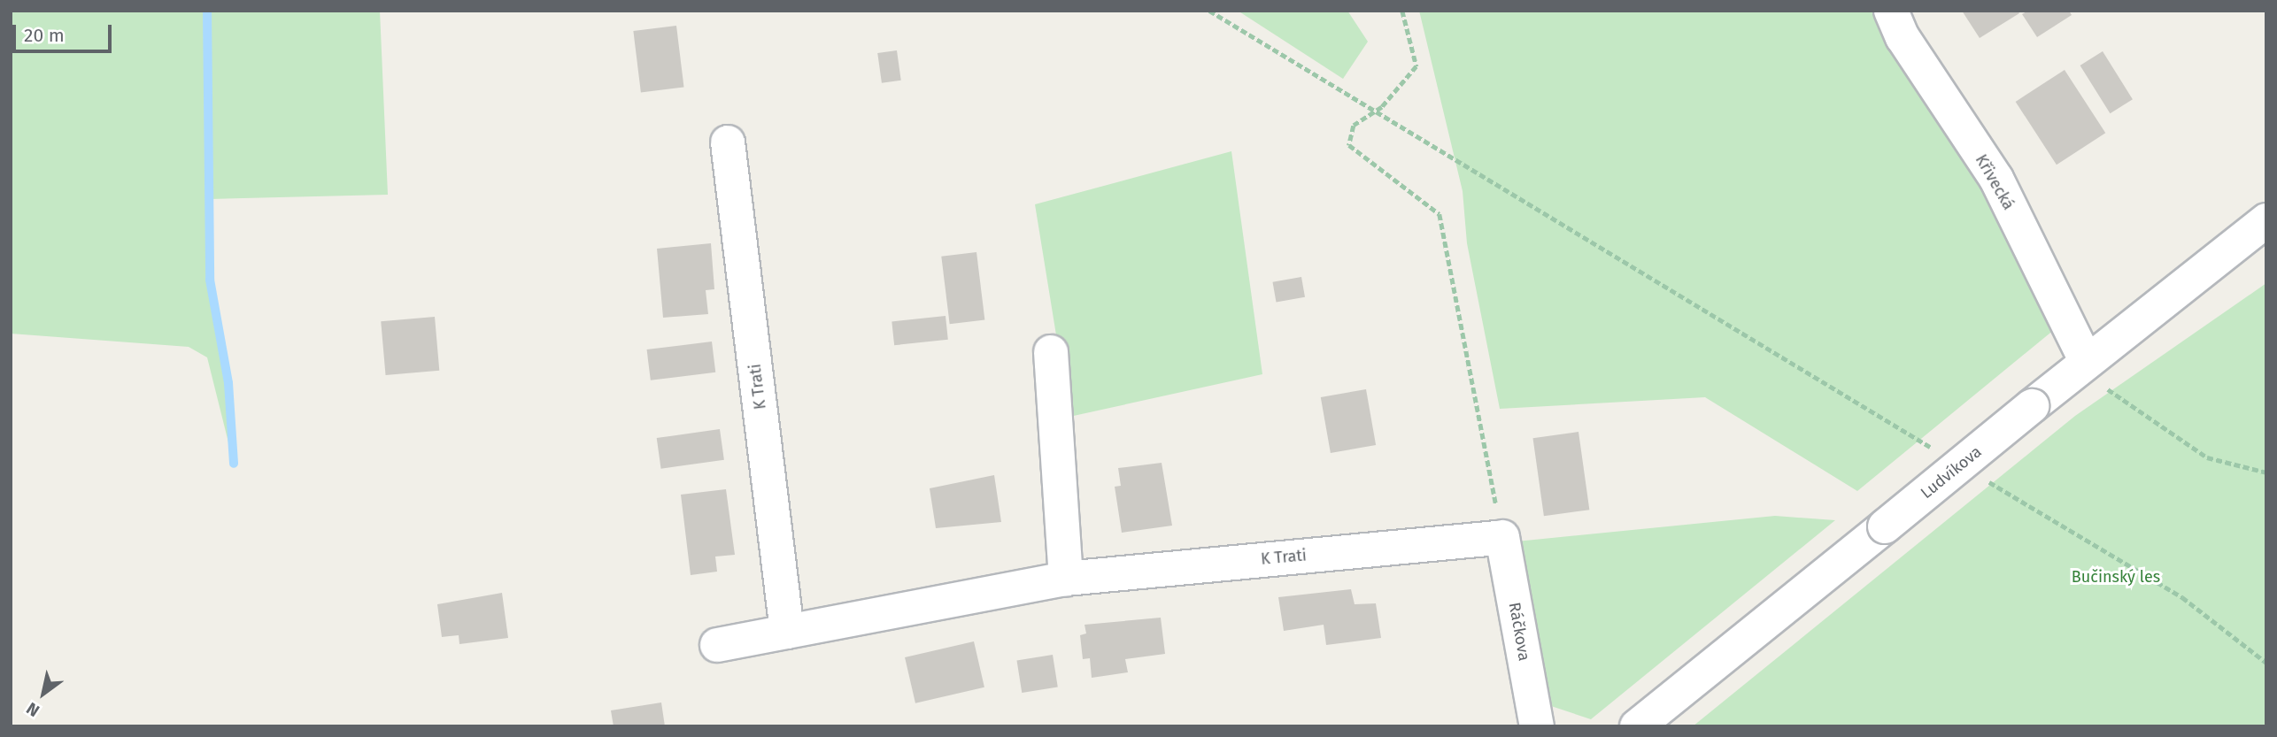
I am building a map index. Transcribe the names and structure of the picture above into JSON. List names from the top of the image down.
{
  "streets": {
    "street": [
      "Křivecká",
      "K Trati",
      "Ludvíkova",
      "Ráčkova"
    ]
  },
  "crossings": [
    ["Křivecká", "Ludvíkova"],
    ["K Trati", "Ráčkova"]
  ],
  "parks": ["Bučinský les"],
  "scale_bar": "20 m",
  "north": "bottom left"
}
